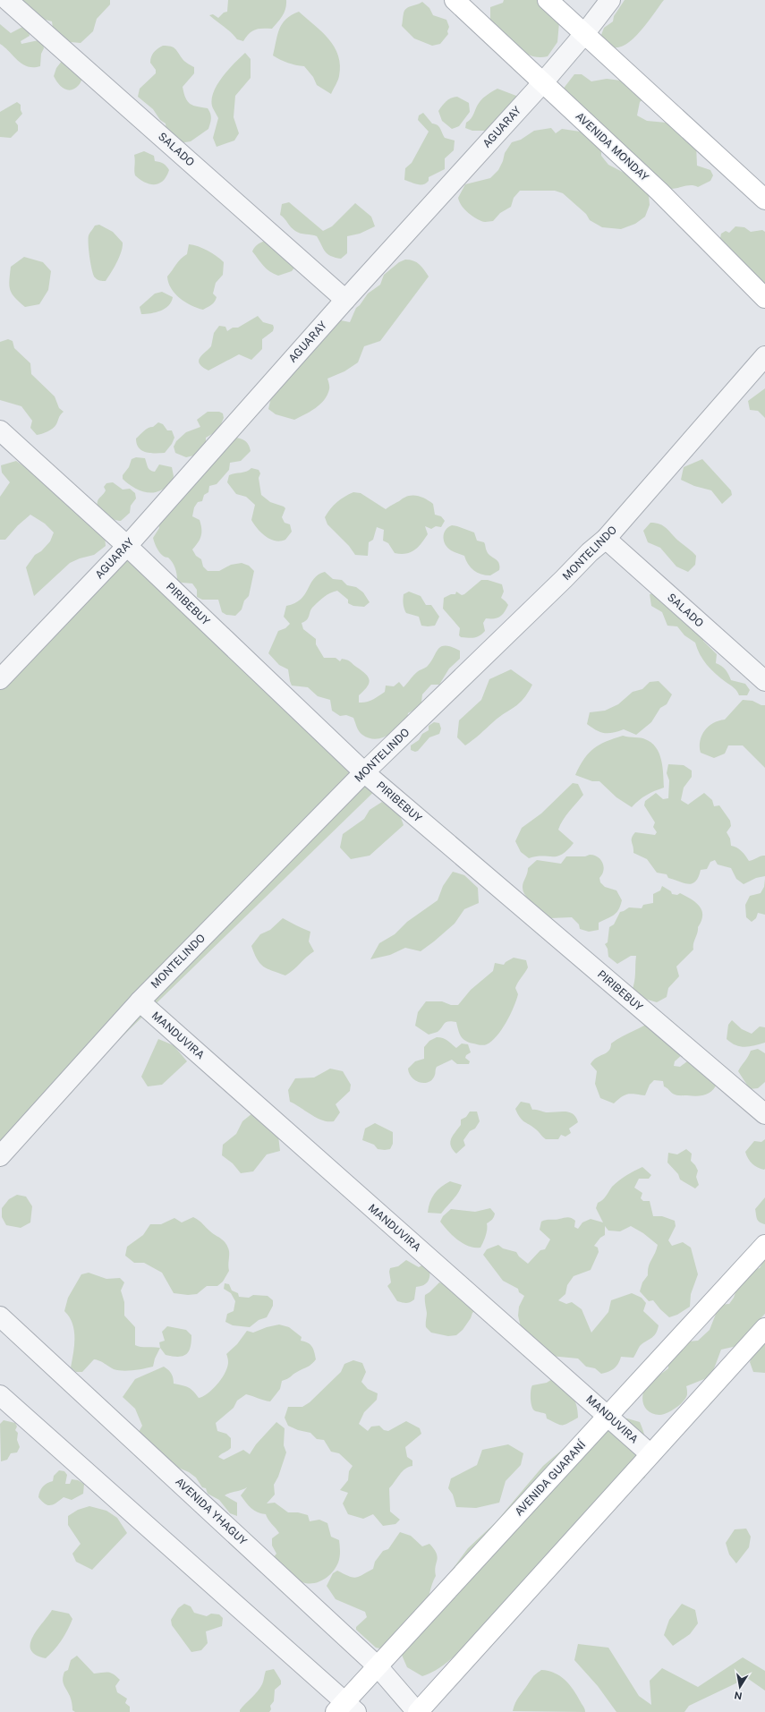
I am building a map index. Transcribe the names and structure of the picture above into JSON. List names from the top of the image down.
{
  "streets": {
    "main road": ["AVENIDA MONDAY", "AVENIDA GUARANÍ"],
    "street": [
      "AGUARAY",
      "SALADO",
      "MONTELINDO",
      "PIRIBEBUY",
      "MANDUVIRA",
      "AVENIDA YHAGUY"
    ]
  },
  "crossings": [
    ["AGUARAY", "AVENIDA MONDAY"],
    ["AGUARAY", "SALADO"],
    ["AGUARAY", "PIRIBEBUY"],
    ["SALADO", "MONTELINDO"],
    ["MONTELINDO", "PIRIBEBUY"],
    ["MONTELINDO", "MANDUVIRA"],
    ["MANDUVIRA", "AVENIDA GUARANÍ"],
    ["AVENIDA GUARANÍ", "AVENIDA YHAGUY"]
  ],
  "north": "bottom"
}
